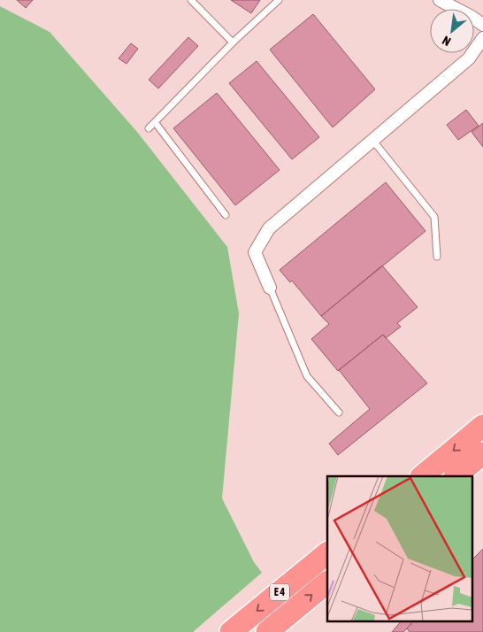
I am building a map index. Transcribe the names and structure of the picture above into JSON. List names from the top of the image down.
{
  "streets": {
    "highway": ["E 4"]
  },
  "north": "bottom left"
}
